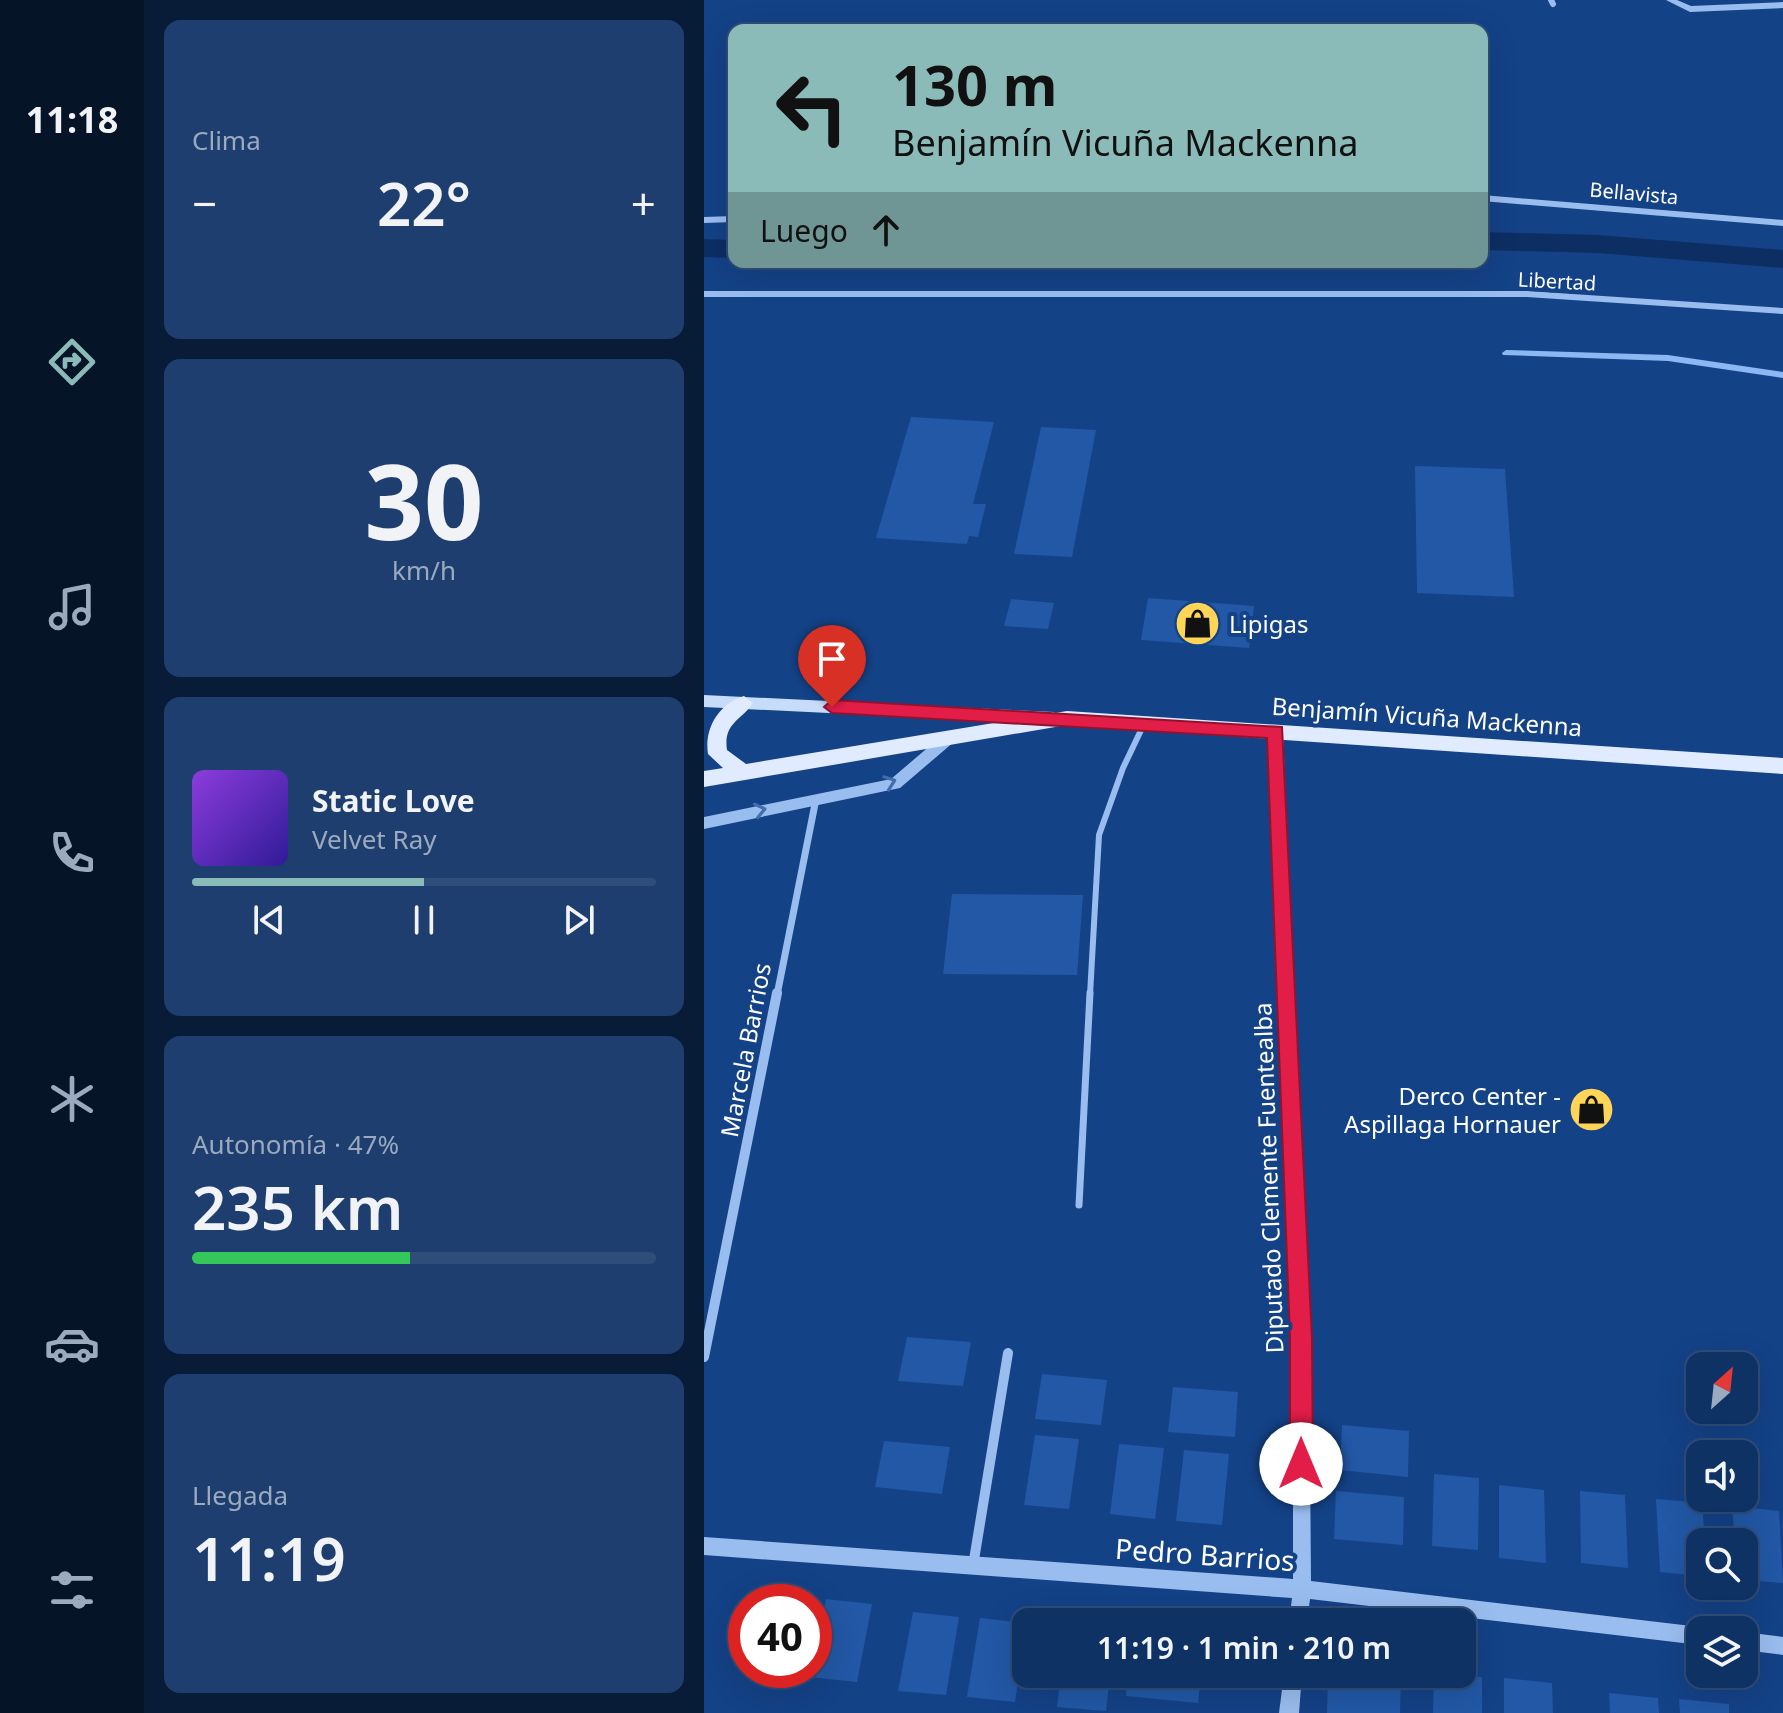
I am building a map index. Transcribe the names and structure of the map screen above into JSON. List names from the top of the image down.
{
  "streets": {
    "main road": ["Benjamín Vicuña Mackenna"],
    "street": [
      "Bellavista",
      "Libertad",
      "Marcela Barrios",
      "Diputado Clemente Fuentealba",
      "Pedro Barrios"
    ]
  },
  "crossings": [
    ["Benjamín Vicuña Mackenna", "Diputado Clemente Fuentealba"],
    ["Diputado Clemente Fuentealba", "Pedro Barrios"]
  ],
  "places": {
    "shop": ["Lipigas", "Derco Center - Aspillaga Hornauer"]
  },
  "north": "top right",
  "page": {
    "tabs": "11:18",
    "tile": [
      "Clima",
      ["30", "km/h"],
      ["Autonomía · 47%", "235 km"],
      ["Llegada", "11:19"]
    ],
    "turn": ["130 m", "Benjamín Vicuña Mackenna"],
    "heat": ["−", "22°", "+"],
    "then": "Luego",
    "song": ["Static Love", "Velvet Ray"],
    "limit": "40",
    "trip": "11:19 · 1 min · 210 m"
  }
}
